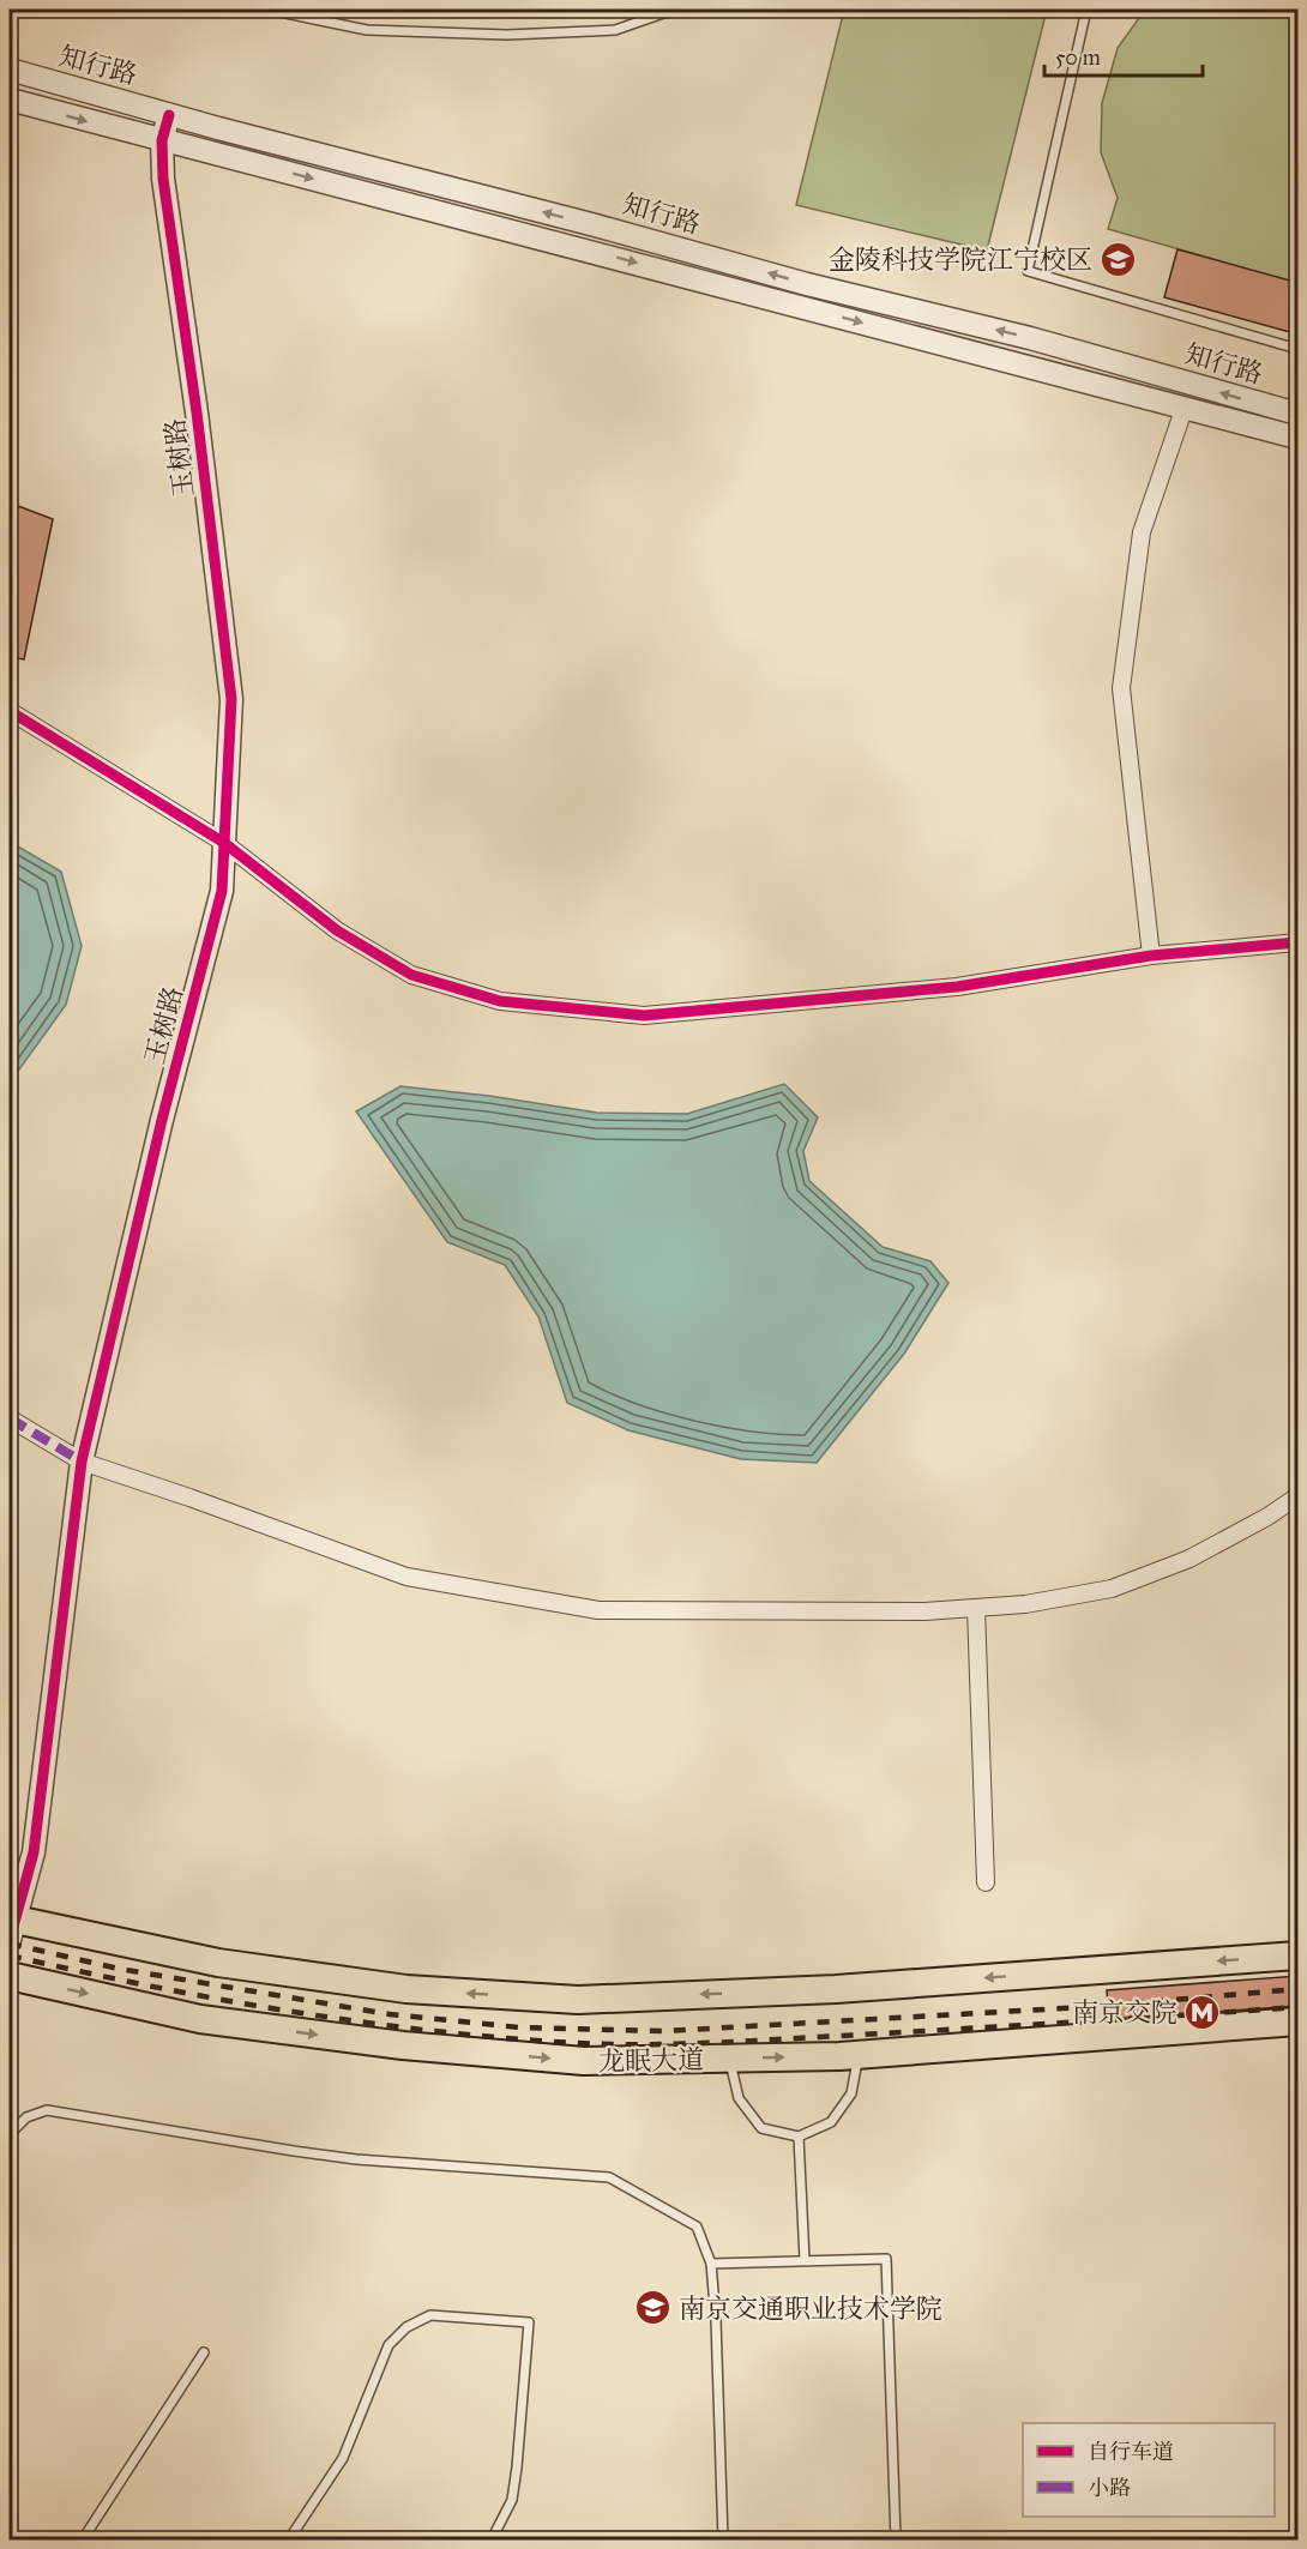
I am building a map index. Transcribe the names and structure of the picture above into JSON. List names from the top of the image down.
{
  "streets": {
    "main road": ["龙眠大道"],
    "street": ["知行路", "玉树路"]
  },
  "crossings": [
    ["知行路", "玉树路"]
  ],
  "places": {
    "school or university": ["金陵科技学院江宁校区", "南京交通职业技术学院"],
    "metro station": ["南京交院"]
  },
  "legend": ["自行车道", "小路"],
  "scale_bar": "50 m"
}
